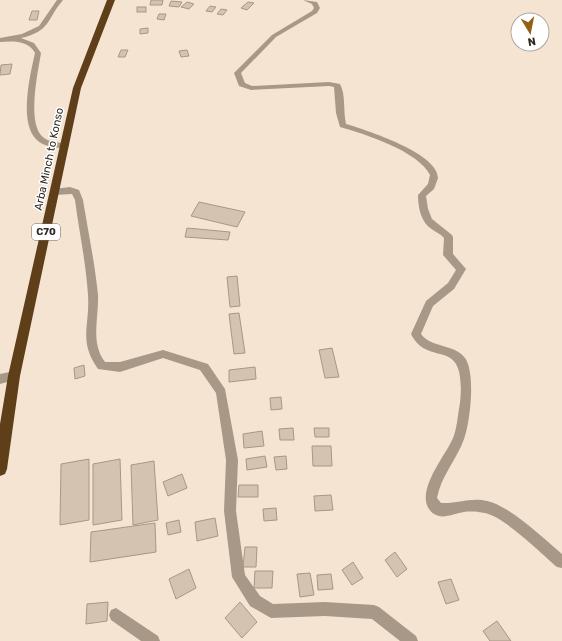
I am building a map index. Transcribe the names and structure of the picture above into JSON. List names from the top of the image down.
{
  "streets": {
    "highway": ["Arba Minch to Konso", "C70"]
  },
  "north": "bottom"
}
